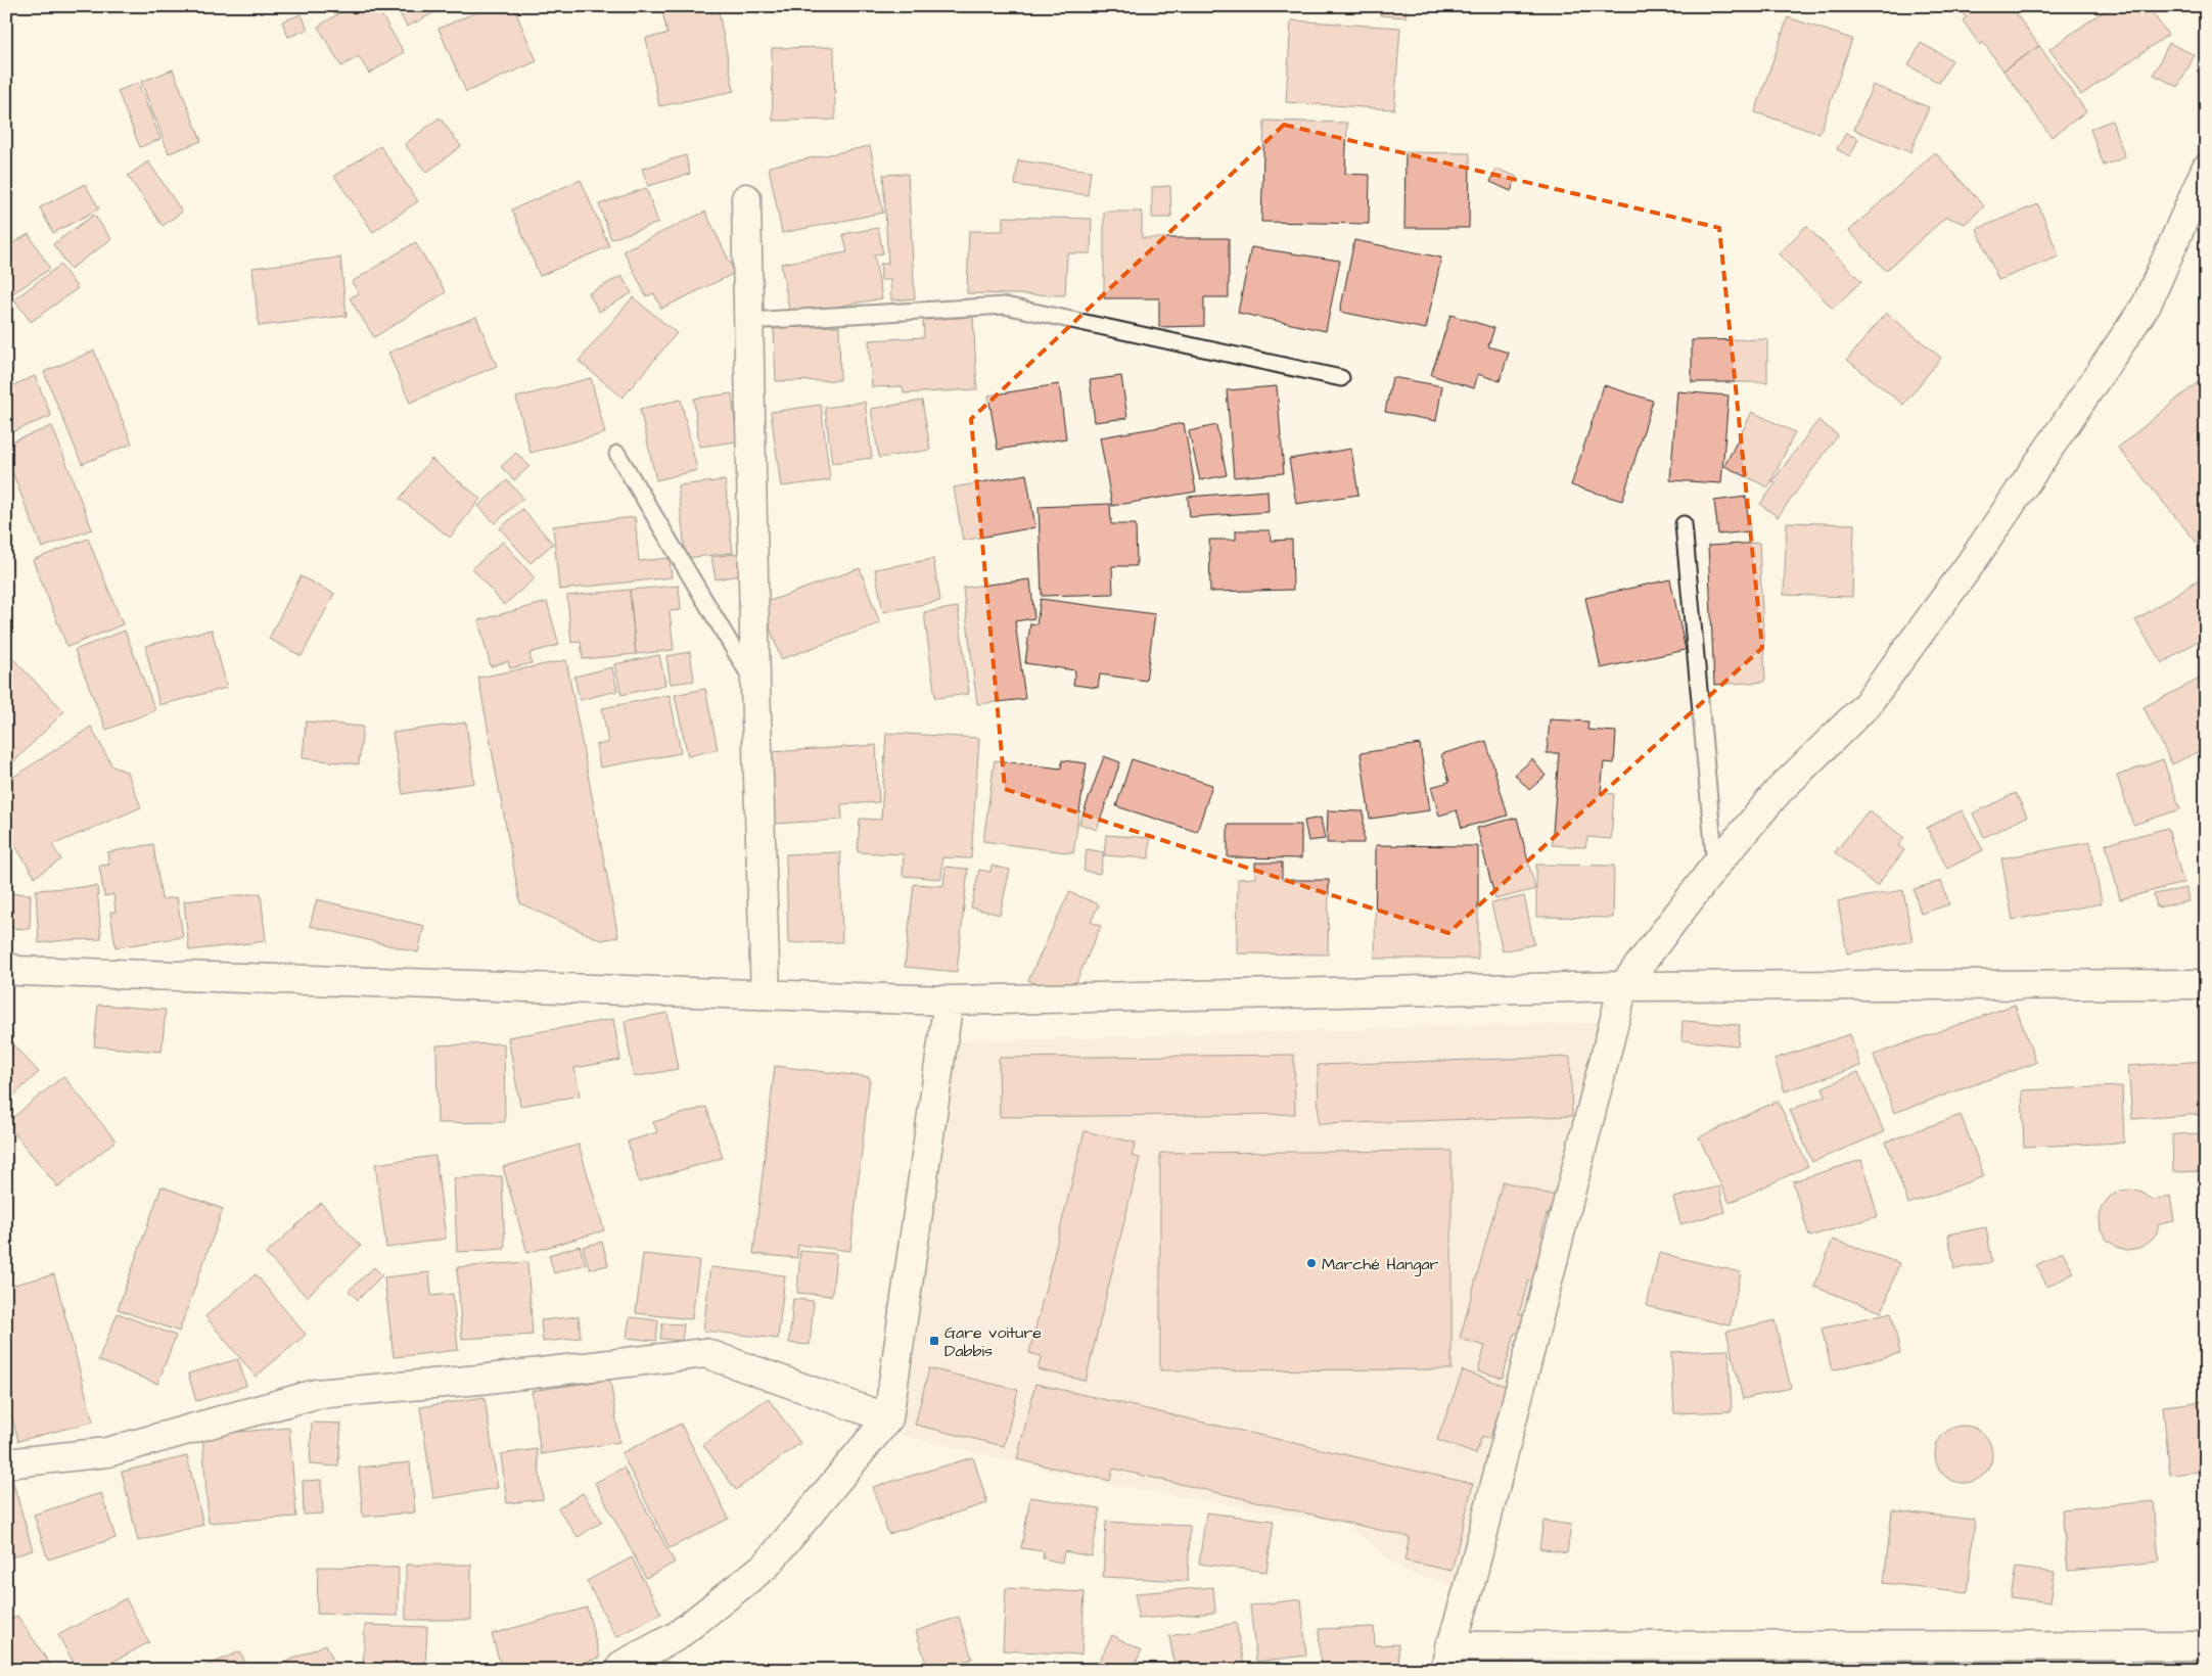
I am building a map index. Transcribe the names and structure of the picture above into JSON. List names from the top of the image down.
{
  "places": {
    "other": ["Marché Hangar"],
    "transit": ["Gare voiture Dabbis"]
  }
}
